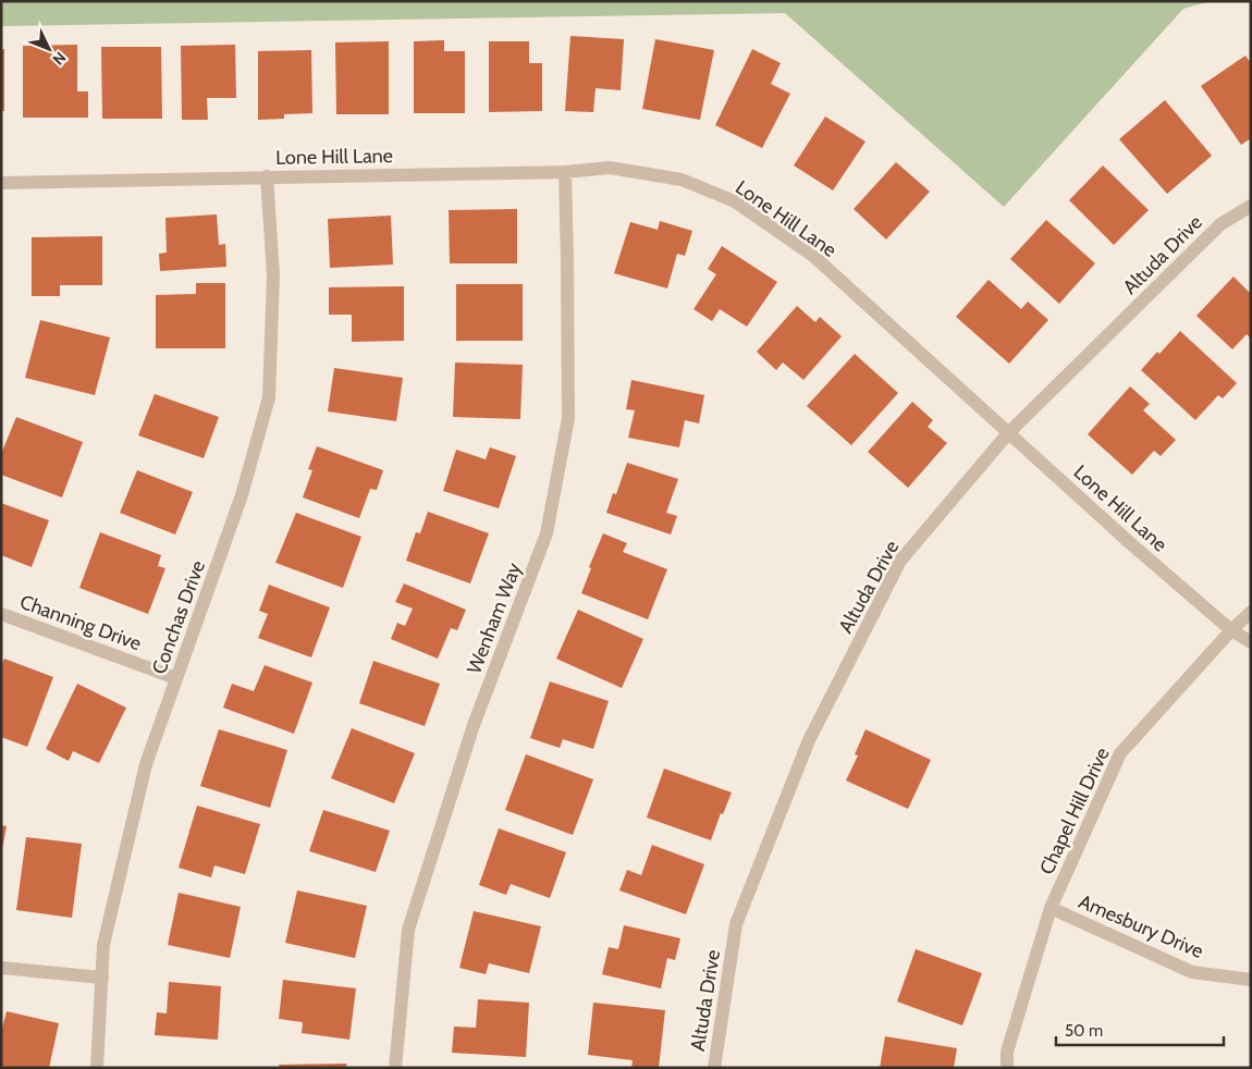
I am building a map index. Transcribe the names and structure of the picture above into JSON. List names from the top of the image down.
{
  "streets": {
    "street": [
      "Lone Hill Lane",
      "Altuda Drive",
      "Conchas Drive",
      "Wenham Way",
      "Channing Drive",
      "Chapel Hill Drive",
      "Amesbury Drive"
    ]
  },
  "crossings": [
    ["Lone Hill Lane", "Altuda Drive"],
    ["Lone Hill Lane", "Conchas Drive"],
    ["Lone Hill Lane", "Wenham Way"],
    ["Lone Hill Lane", "Chapel Hill Drive"],
    ["Conchas Drive", "Channing Drive"],
    ["Chapel Hill Drive", "Amesbury Drive"]
  ],
  "scale_bar": "50 m",
  "north": "bottom right"
}
